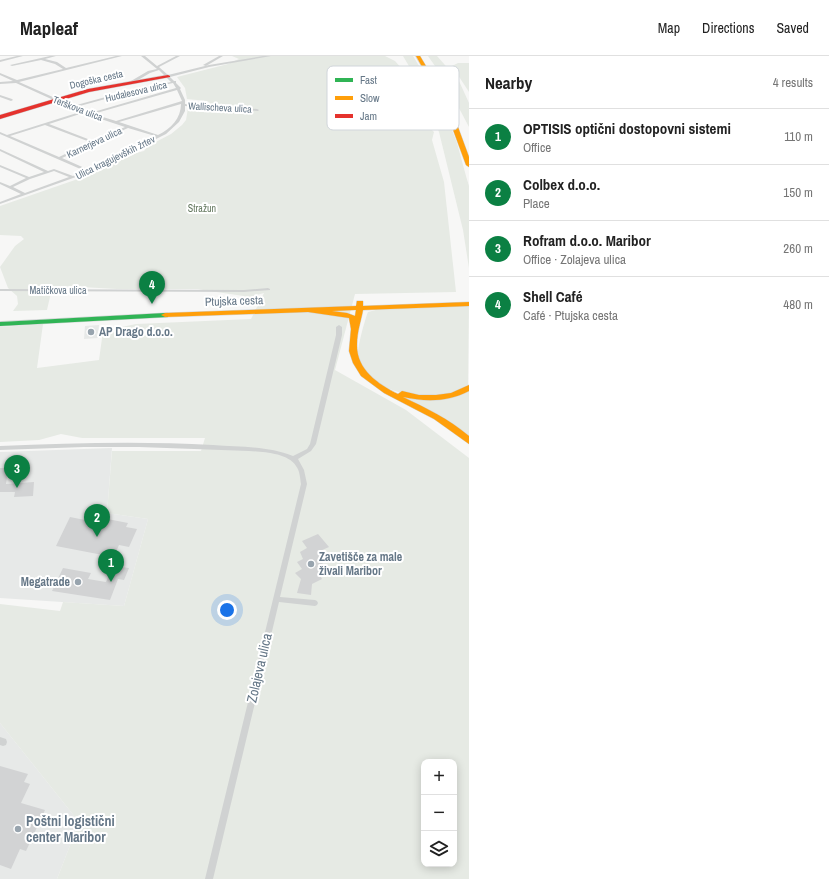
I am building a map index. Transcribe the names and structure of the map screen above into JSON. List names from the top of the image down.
{
  "streets": {
    "main road": ["Dogoška cesta", "Ptujska cesta"],
    "street": [
      "Hudalesova ulica",
      "Wallischeva ulica",
      "Terškova ulica",
      "Karnerjeva ulica",
      "Ulica kragujevških žrtev",
      "Matičkova ulica",
      "Zolajeva ulica"
    ]
  },
  "crossings": [
    ["Dogoška cesta", "Terškova ulica"],
    ["Hudalesova ulica", "Terškova ulica"],
    ["Wallischeva ulica", "Ulica kragujevških žrtev"],
    ["Terškova ulica", "Karnerjeva ulica"],
    ["Terškova ulica", "Ulica kragujevških žrtev"]
  ],
  "parks": ["Stražun"],
  "places": [
    "AP Drago d.o.o.",
    "Zavetišče za male živali Maribor",
    "Megatrade",
    "Poštni logistični center Maribor"
  ],
  "legend": ["Fast", "Slow", "Jam"],
  "page": {
    "header": "Mapleaf",
    "nav": ["Map", "Directions", "Saved"],
    "heading": ["Nearby", "4 results"],
    "list": [
      {
        "mark": "1",
        "name": "OPTISIS optični dostopovni sistemi",
        "note": "Office",
        "value": "110 m"
      },
      {
        "mark": "2",
        "name": "Colbex d.o.o.",
        "note": "Place",
        "value": "150 m"
      },
      {
        "mark": "3",
        "name": "Rofram d.o.o. Maribor",
        "note": "Office · Zolajeva ulica",
        "value": "260 m"
      },
      {
        "mark": "4",
        "name": "Shell Café",
        "note": "Café · Ptujska cesta",
        "value": "480 m"
      }
    ],
    "pins": [
      "4",
      "3",
      "2",
      "1"
    ],
    "map_buttons": ["+", "−"]
  }
}
